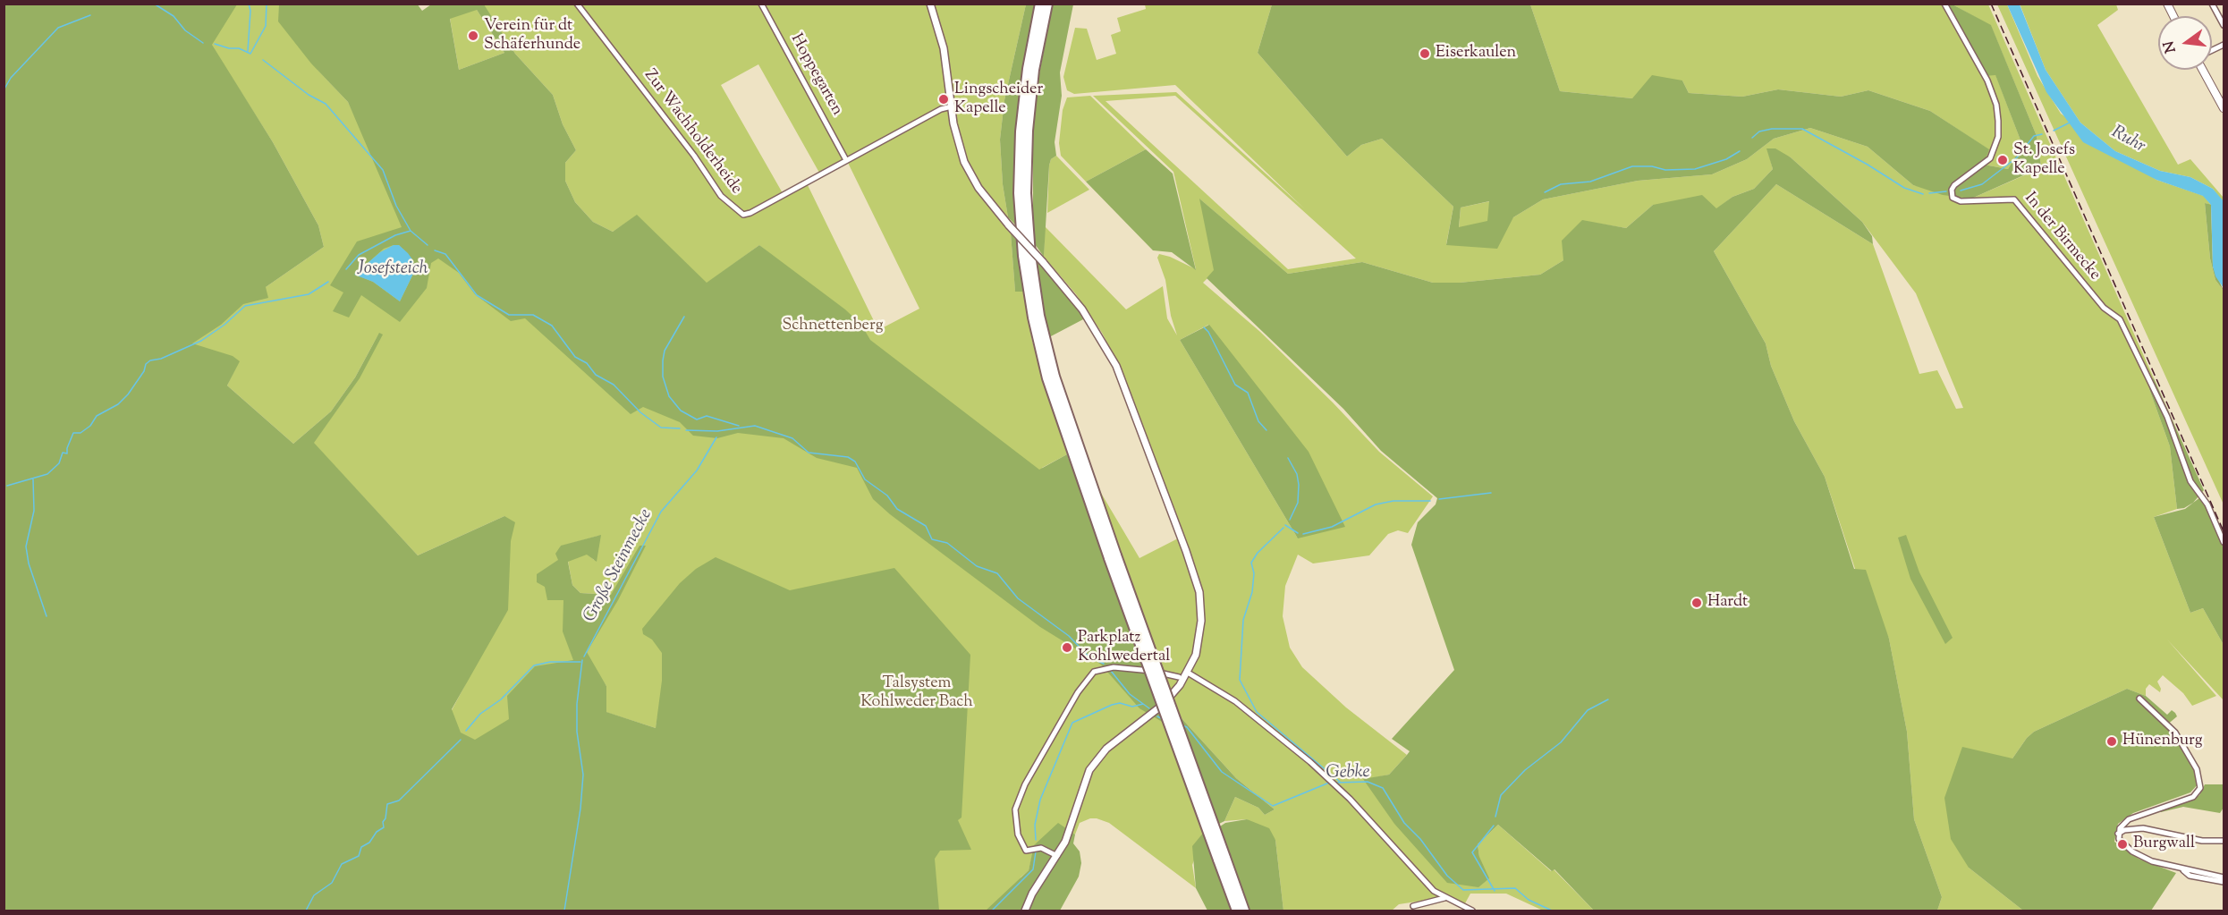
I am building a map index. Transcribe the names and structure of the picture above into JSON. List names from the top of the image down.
{
  "streets": {
    "street": ["Hoppegarten", "Zur Wachholderheide", "In der Birmecke"]
  },
  "crossings": [
    ["Hoppegarten", "Zur Wachholderheide"]
  ],
  "water": [
    "Ruhr",
    "Josefsteich",
    "Große Steinmecke",
    "Gebke"
  ],
  "parks": ["Schnettenberg", "Talsystem Kohlweder Bach"],
  "places": [
    "Verein für dt Schäferhunde",
    "Eiserkaulen",
    "Lingscheider Kapelle",
    "St. Josefs Kapelle",
    "Hardt",
    "Parkplatz Kohlwedertal",
    "Hünenburg",
    "Burgwall"
  ],
  "north": "left"
}
